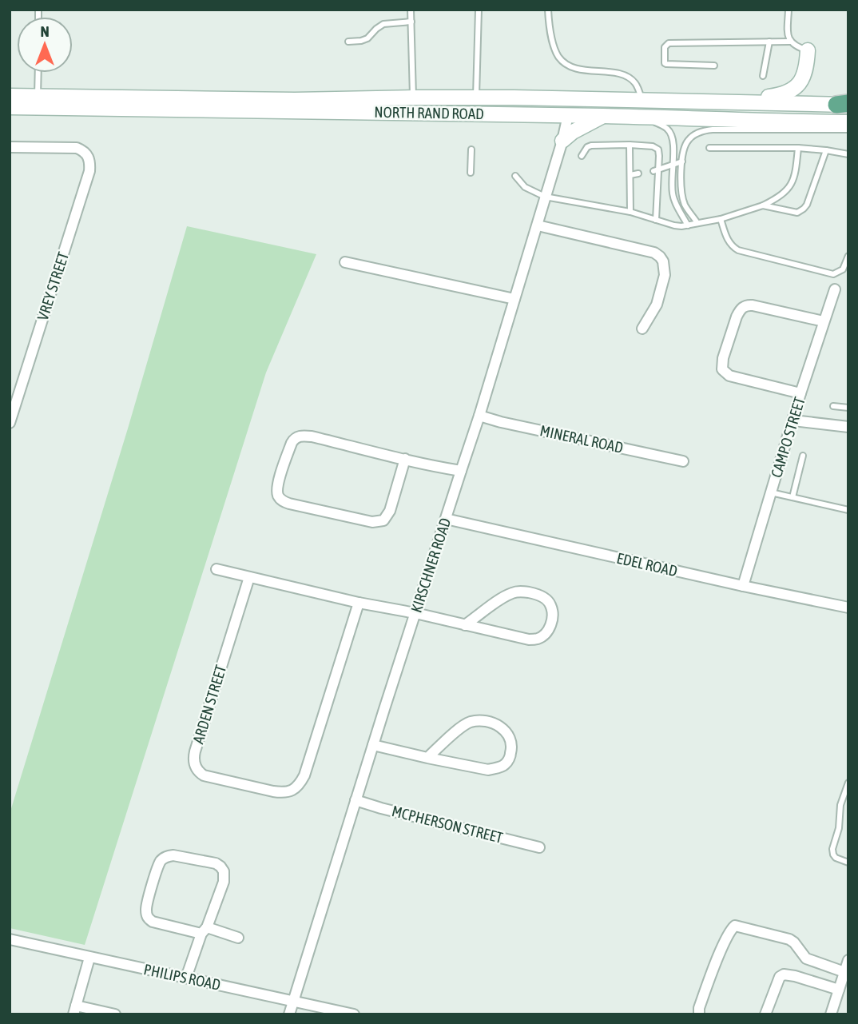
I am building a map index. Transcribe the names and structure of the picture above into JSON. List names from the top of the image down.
{
  "streets": {
    "main road": ["NORTH RAND ROAD"],
    "street": [
      "VREY STREET",
      "CAMPO STREET",
      "MINERAL ROAD",
      "EDEL ROAD",
      "KIRSCHNER ROAD",
      "ARDEN STREET",
      "MCPHERSON STREET",
      "PHILIPS ROAD"
    ]
  },
  "crossings": [
    ["NORTH RAND ROAD", "KIRSCHNER ROAD"],
    ["CAMPO STREET", "EDEL ROAD"],
    ["MINERAL ROAD", "KIRSCHNER ROAD"],
    ["EDEL ROAD", "KIRSCHNER ROAD"],
    ["KIRSCHNER ROAD", "MCPHERSON STREET"],
    ["KIRSCHNER ROAD", "PHILIPS ROAD"]
  ],
  "north": "top"
}
